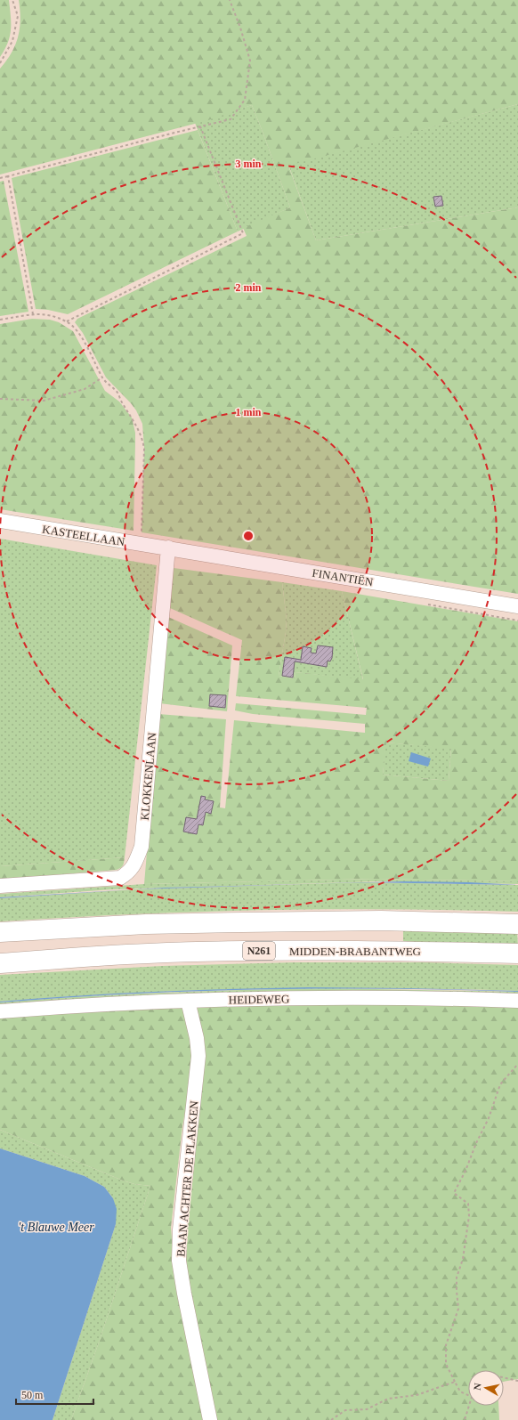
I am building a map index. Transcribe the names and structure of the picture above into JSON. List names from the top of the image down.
{
  "streets": {
    "highway": ["N261", "MIDDEN-BRABANTWEG"],
    "street": [
      "KASTEELLAAN",
      "FINANTIËN",
      "KLOKKENLAAN",
      "HEIDEWEG",
      "BAAN ACHTER DE PLAKKEN"
    ]
  },
  "crossings": [
    ["KASTEELLAAN", "FINANTIËN"],
    ["KASTEELLAAN", "KLOKKENLAAN"],
    ["FINANTIËN", "KLOKKENLAAN"],
    ["HEIDEWEG", "BAAN ACHTER DE PLAKKEN"]
  ],
  "water": ["'t Blauwe Meer"],
  "scale_bar": "50 m",
  "north": "left",
  "rings": ["3 min", "2 min", "1 min"]
}
